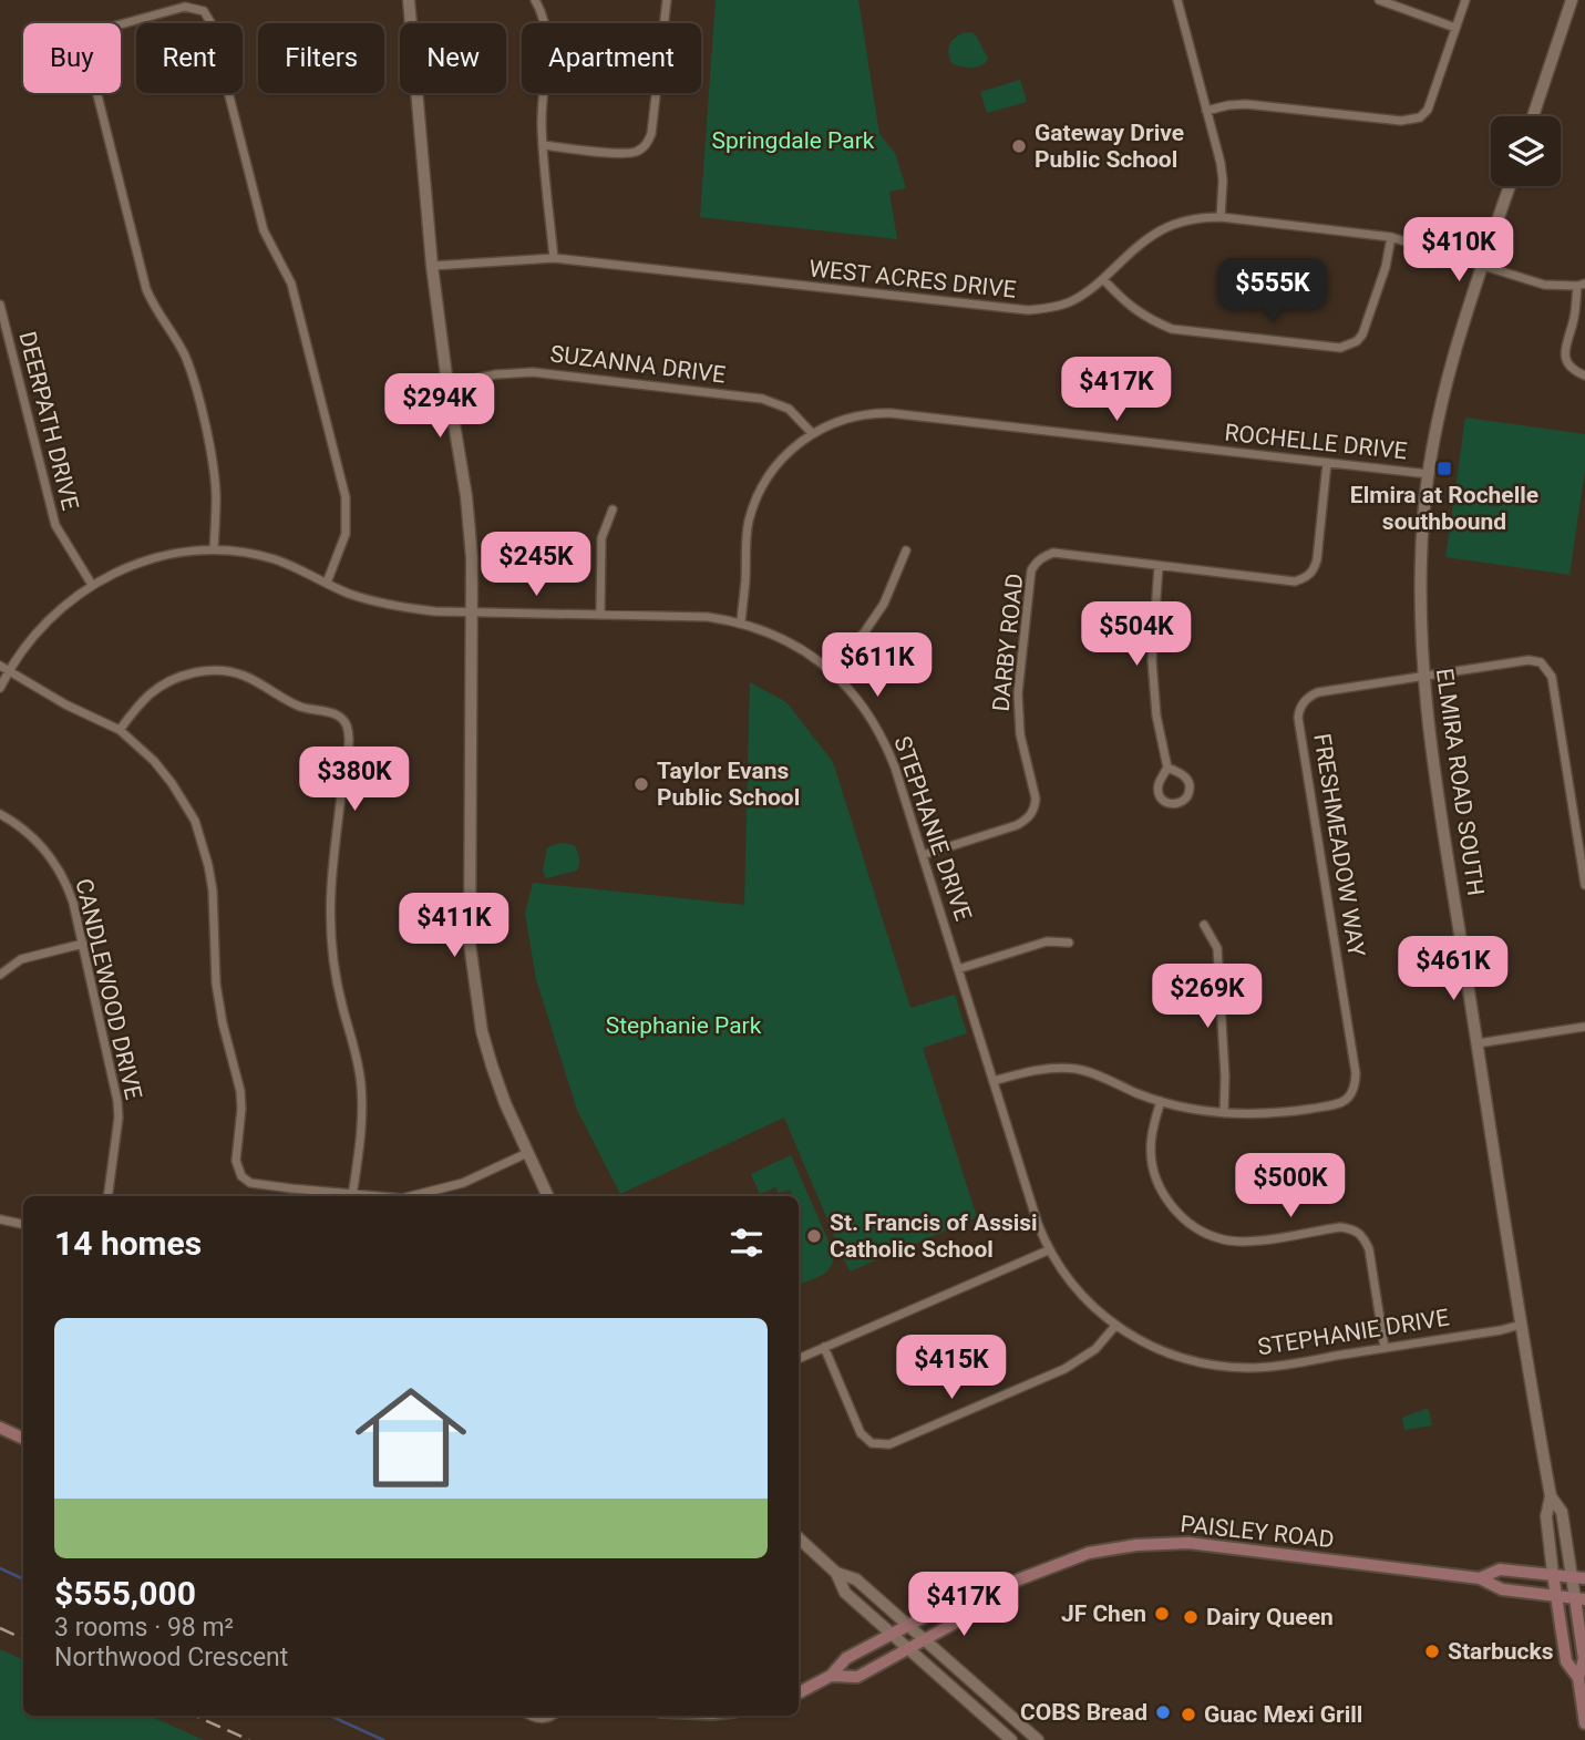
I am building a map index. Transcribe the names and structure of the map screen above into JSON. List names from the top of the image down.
{
  "streets": {
    "main road": ["ELMIRA ROAD SOUTH", "PAISLEY ROAD"],
    "street": [
      "WEST ACRES DRIVE",
      "SUZANNA DRIVE",
      "DEERPATH DRIVE",
      "ROCHELLE DRIVE",
      "DARBY ROAD",
      "STEPHANIE DRIVE",
      "FRESHMEADOW WAY",
      "CANDLEWOOD DRIVE"
    ]
  },
  "crossings": [
    ["WEST ACRES DRIVE", "ELMIRA ROAD SOUTH"],
    ["SUZANNA DRIVE", "ROCHELLE DRIVE"],
    ["DEERPATH DRIVE", "STEPHANIE DRIVE"],
    ["ROCHELLE DRIVE", "DARBY ROAD"],
    ["ROCHELLE DRIVE", "ELMIRA ROAD SOUTH"],
    ["ROCHELLE DRIVE", "STEPHANIE DRIVE"],
    ["DARBY ROAD", "STEPHANIE DRIVE"],
    ["ELMIRA ROAD SOUTH", "STEPHANIE DRIVE"],
    ["ELMIRA ROAD SOUTH", "FRESHMEADOW WAY"],
    ["ELMIRA ROAD SOUTH", "PAISLEY ROAD"],
    ["STEPHANIE DRIVE", "FRESHMEADOW WAY"]
  ],
  "parks": ["Springdale Park", "Stephanie Park"],
  "places": {
    "other": [
      "Gateway Drive Public School",
      "Taylor Evans Public School",
      "St. Francis of Assisi Catholic School",
      "JF Chen",
      "Dairy Queen",
      "Starbucks",
      "COBS Bread",
      "Guac Mexi Grill"
    ],
    "transit": ["Elmira at Rochelle southbound"]
  },
  "page": {
    "chip": [
      "Buy",
      "Rent",
      "Filters",
      "New",
      "Apartment"
    ],
    "price": [
      "$410K",
      "$555K",
      "$417K",
      "$294K",
      "$245K",
      "$504K",
      "$611K",
      "$380K",
      "$411K",
      "$461K",
      "$269K",
      "$500K",
      "$415K",
      "$417K"
    ],
    "heading": "14 homes",
    "list": [
      {
        "name": "$555,000",
        "note": "3 rooms · 98 m² · Northwood Crescent"
      }
    ]
  }
}
